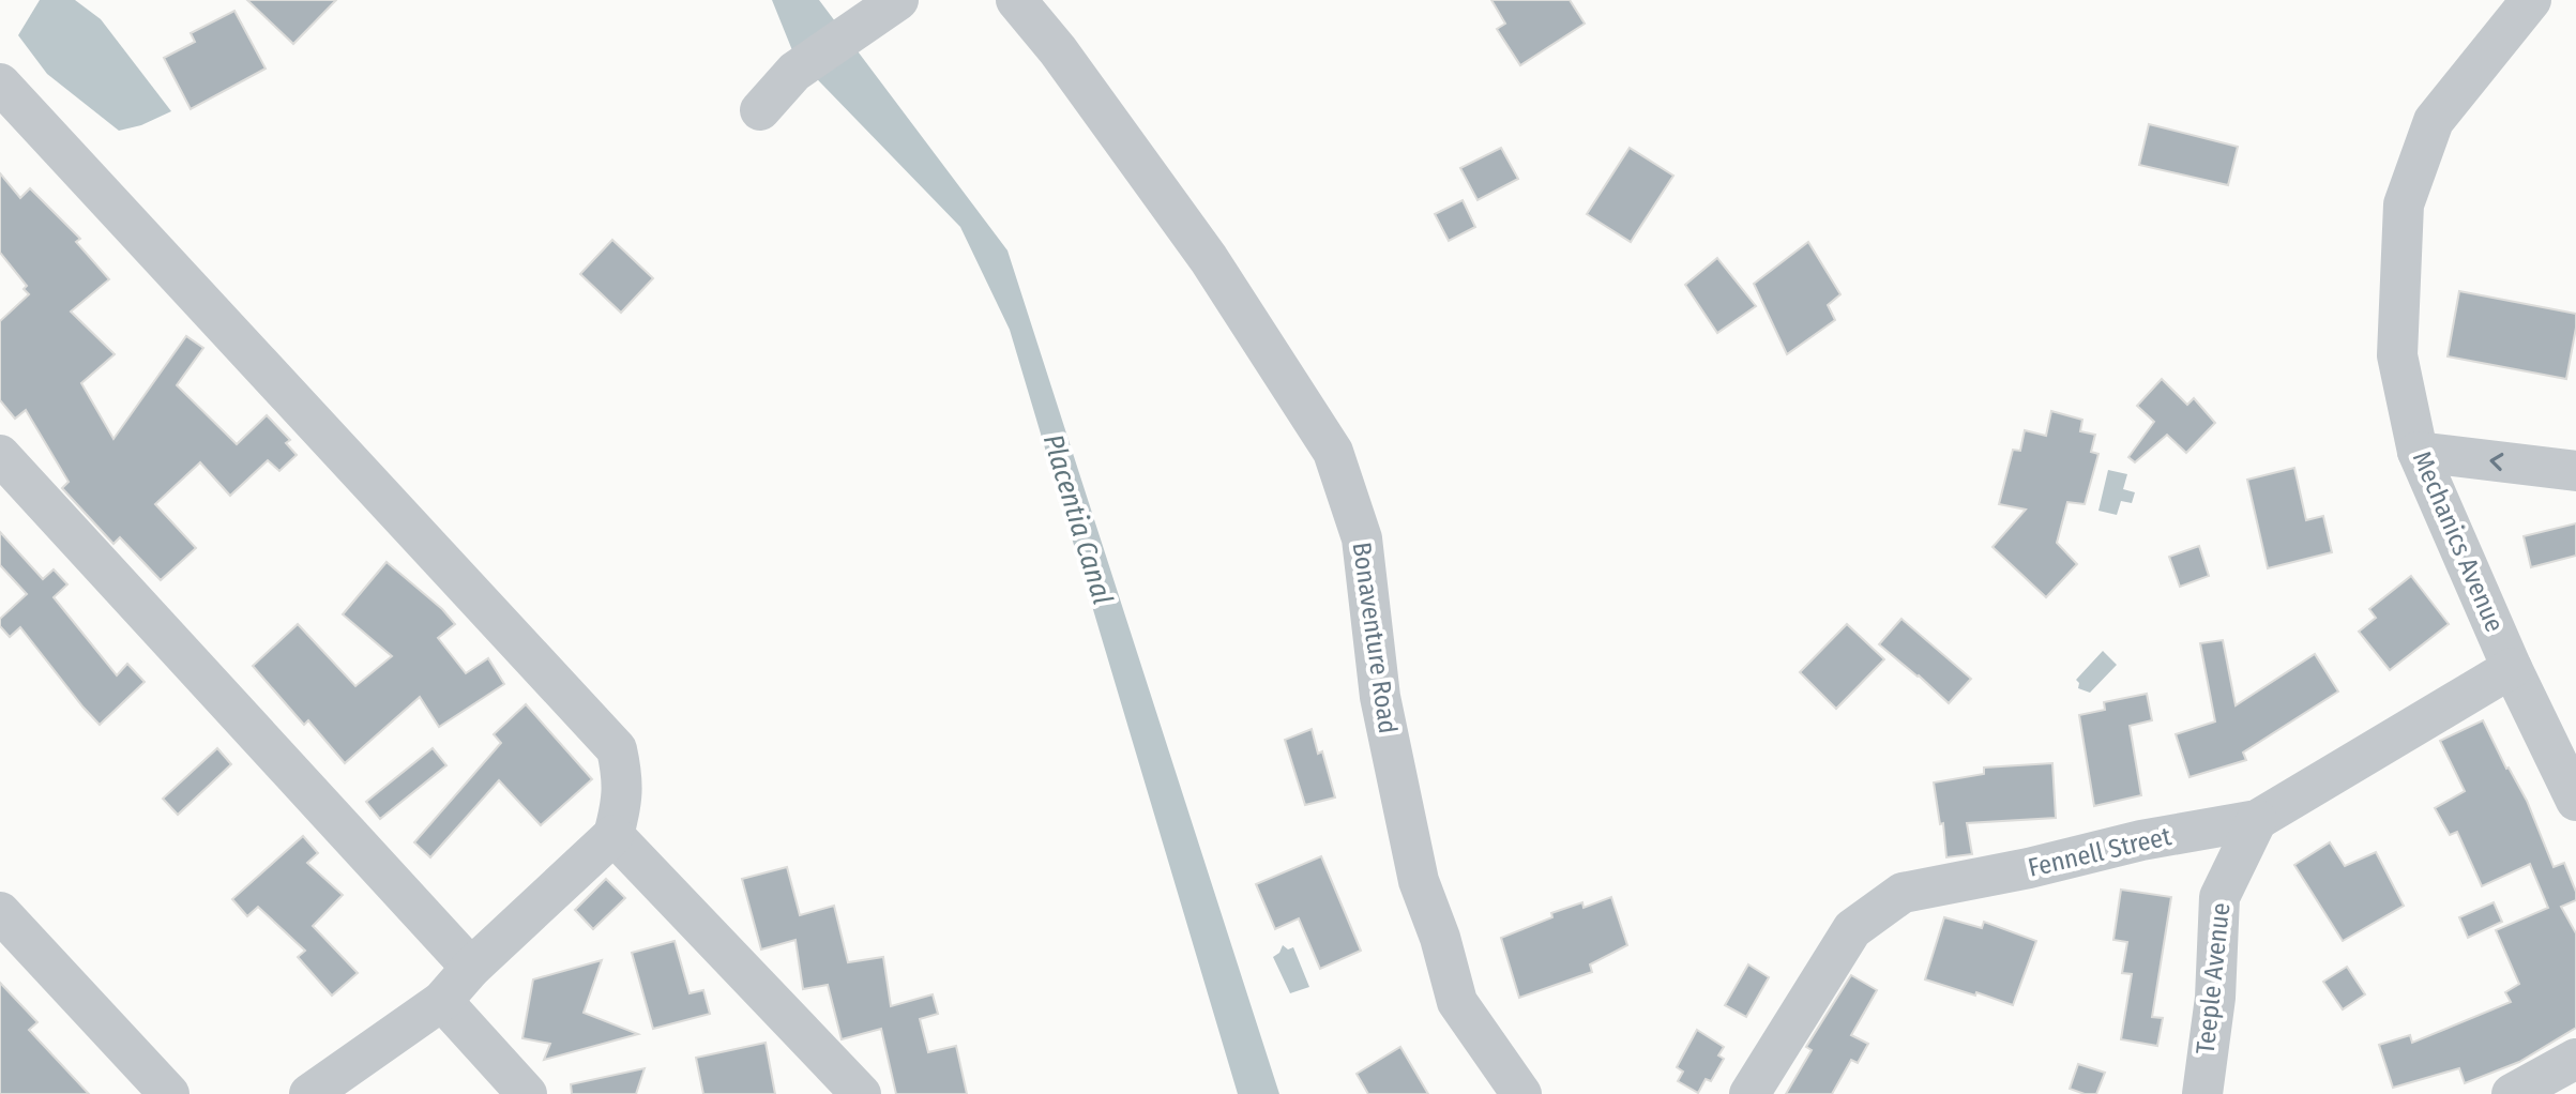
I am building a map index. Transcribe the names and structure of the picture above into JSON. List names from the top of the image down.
{
  "streets": {
    "street": [
      "Mechanics Avenue",
      "Bonaventure Road",
      "Fennell Street",
      "Teeple Avenue"
    ]
  },
  "crossings": [
    ["Mechanics Avenue", "Fennell Street"],
    ["Fennell Street", "Teeple Avenue"]
  ],
  "water": ["Placentia Canal"]
}
